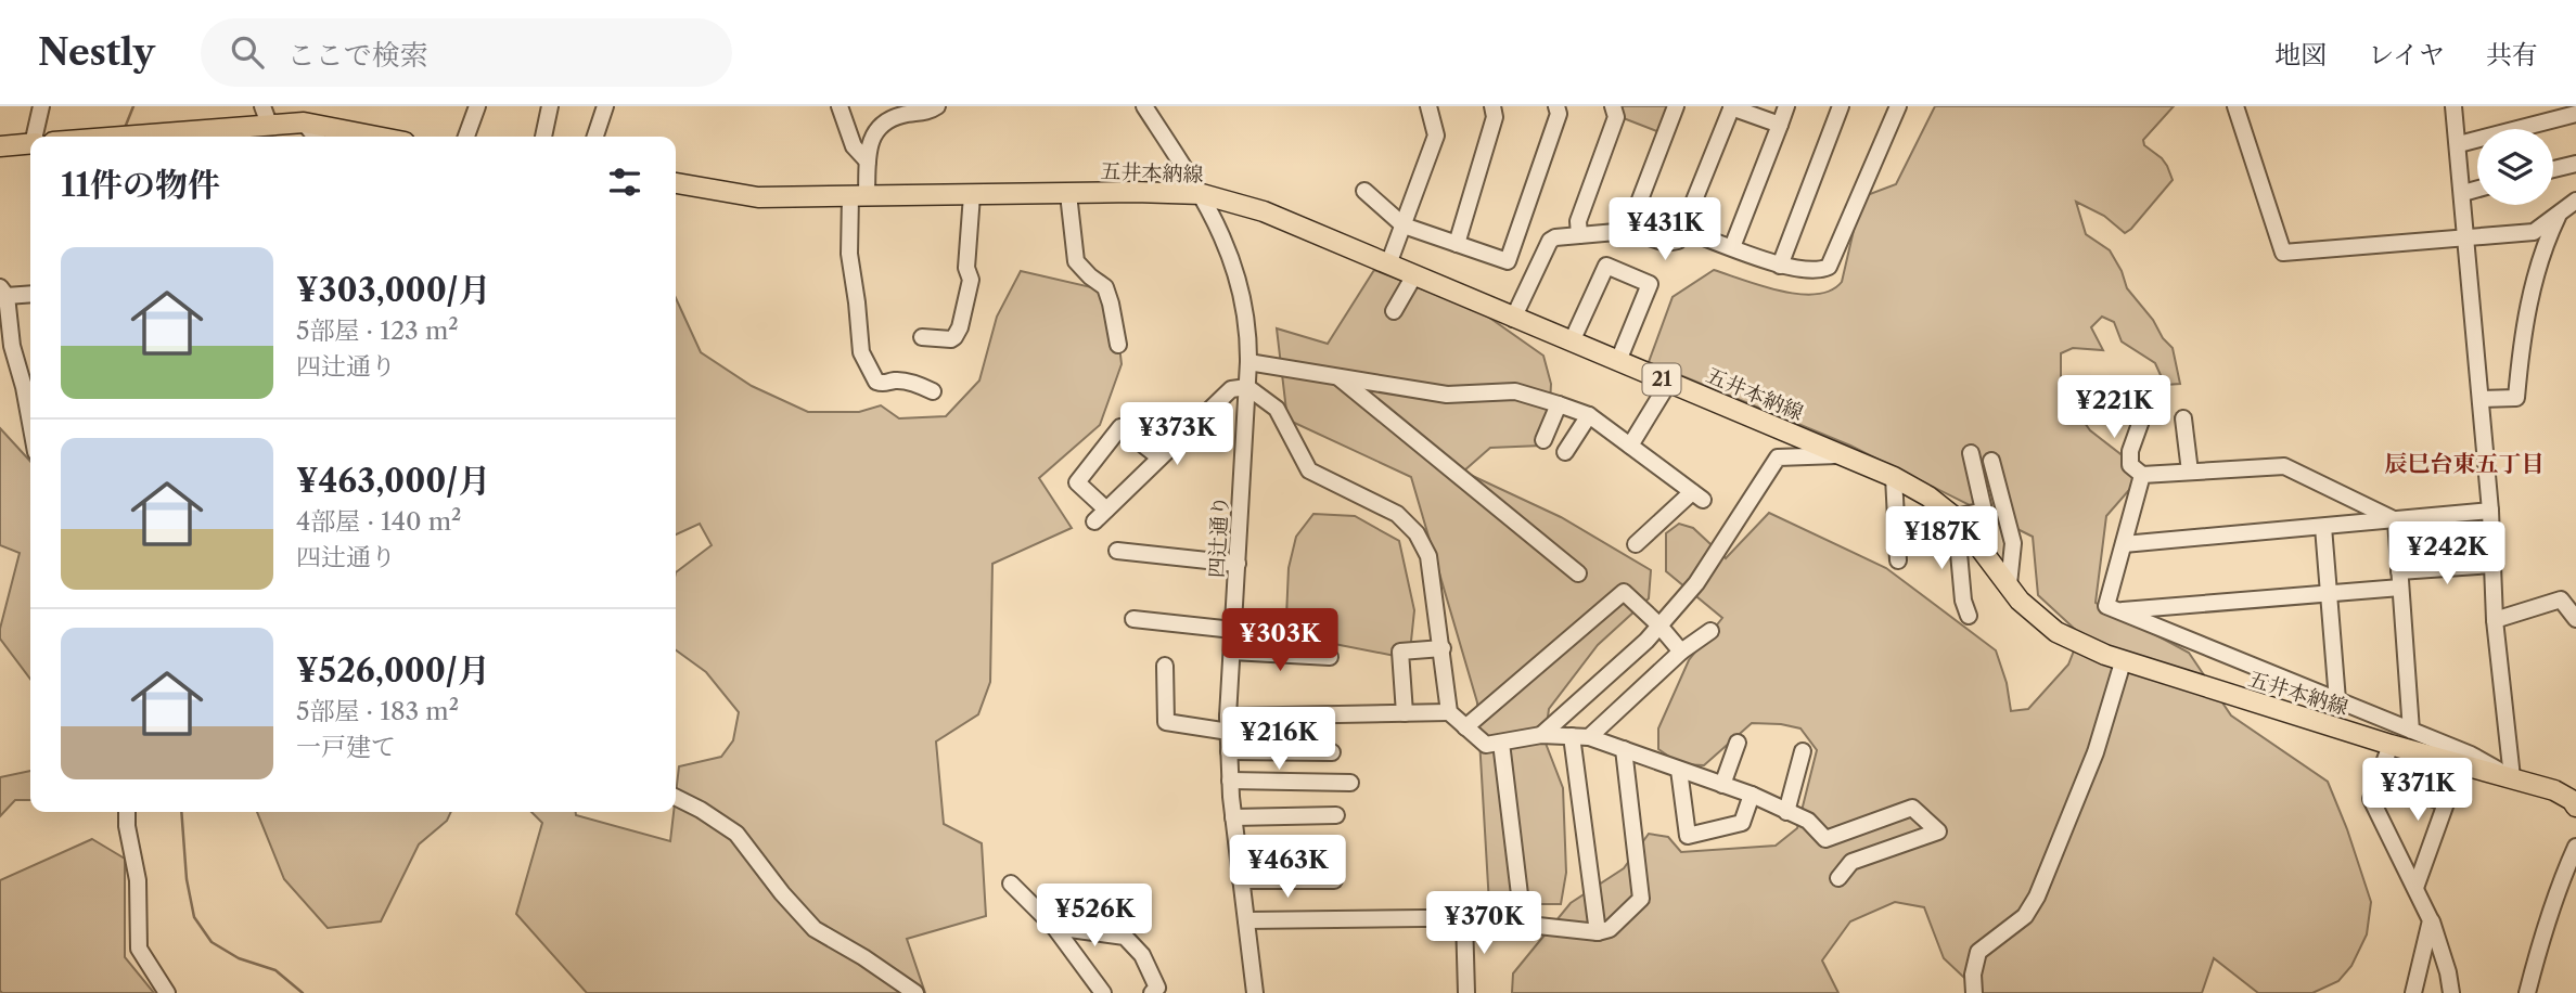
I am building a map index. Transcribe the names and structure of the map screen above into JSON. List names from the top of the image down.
{
  "streets": {
    "main road": ["五井本納線", "21"],
    "street": ["四辻通り"]
  },
  "crossings": [
    ["五井本納線", "四辻通り"]
  ],
  "districts": ["辰巳台東五丁目"],
  "page": {
    "header": "Nestly",
    "search": "ここで検索",
    "nav": ["地図", "レイヤ", "共有"],
    "heading": "11件の物件",
    "price": [
      "¥431K",
      "¥221K",
      "¥373K",
      "¥187K",
      "¥242K",
      "¥303K",
      "¥216K",
      "¥371K",
      "¥463K",
      "¥526K",
      "¥370K"
    ],
    "list": [
      {
        "name": "¥303,000/月",
        "note": "5部屋 · 123 m² · 四辻通り"
      },
      {
        "name": "¥463,000/月",
        "note": "4部屋 · 140 m² · 四辻通り"
      },
      {
        "name": "¥526,000/月",
        "note": "5部屋 · 183 m² · 一戸建て"
      }
    ]
  }
}
